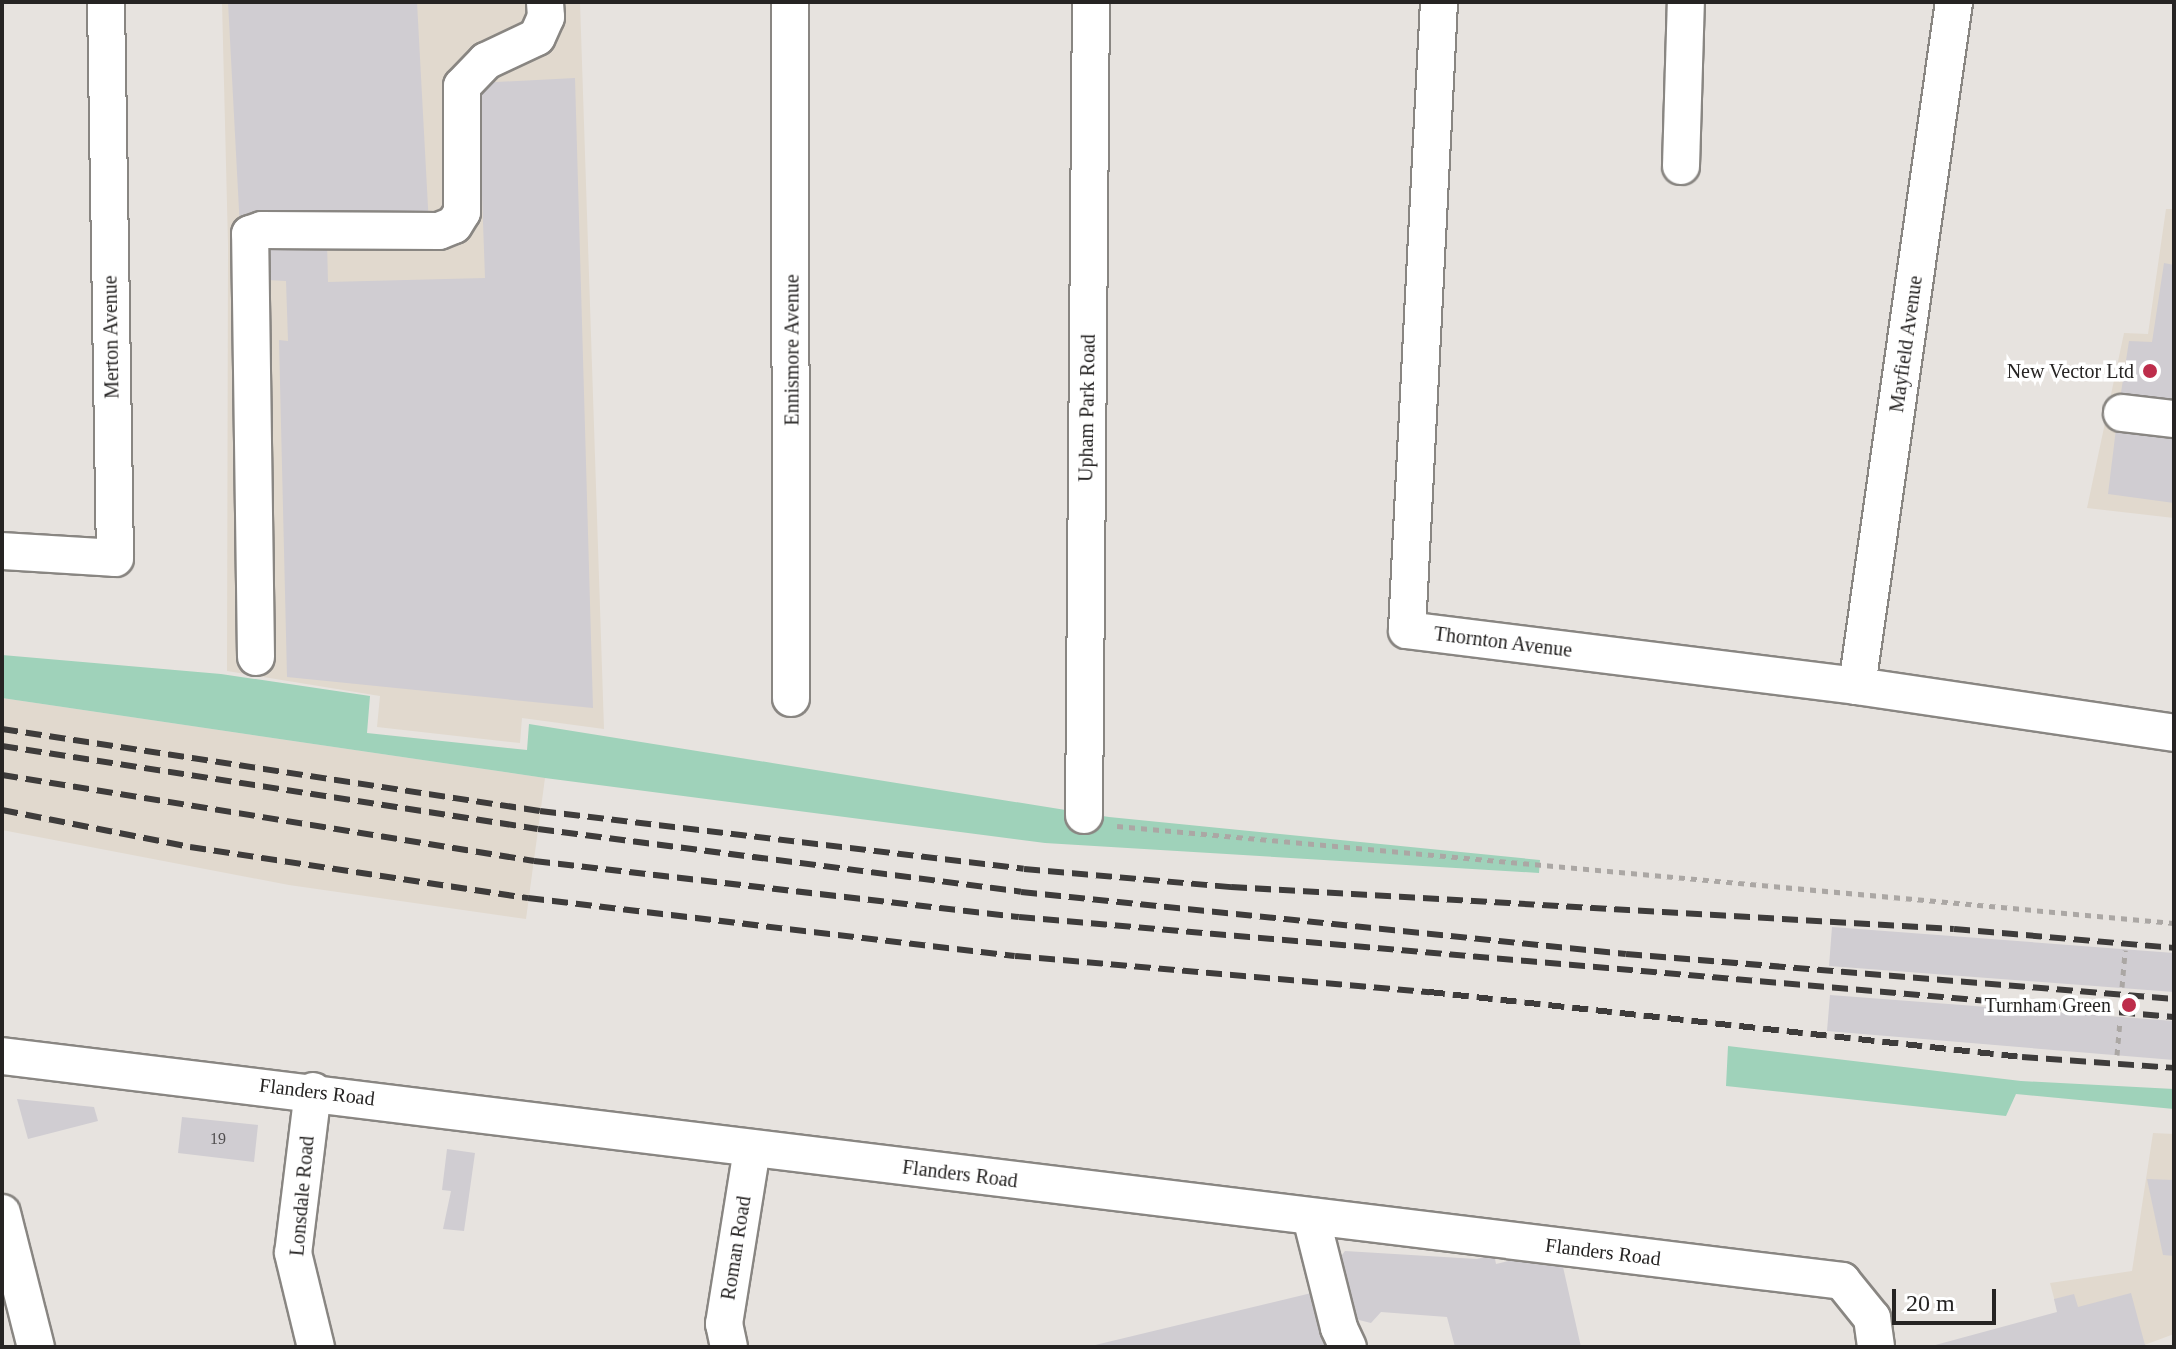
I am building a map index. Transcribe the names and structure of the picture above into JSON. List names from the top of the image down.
{
  "streets": {
    "street": [
      "Merton Avenue",
      "Mayfield Avenue",
      "Ennismore Avenue",
      "Upham Park Road",
      "Thornton Avenue",
      "Flanders Road",
      "Lonsdale Road",
      "Roman Road"
    ]
  },
  "crossings": [
    ["Mayfield Avenue", "Thornton Avenue"],
    ["Flanders Road", "Lonsdale Road"],
    ["Flanders Road", "Roman Road"]
  ],
  "places": ["New Vector Ltd", "Turnham Green"],
  "house_numbers": ["19"],
  "scale_bar": "20 m"
}
